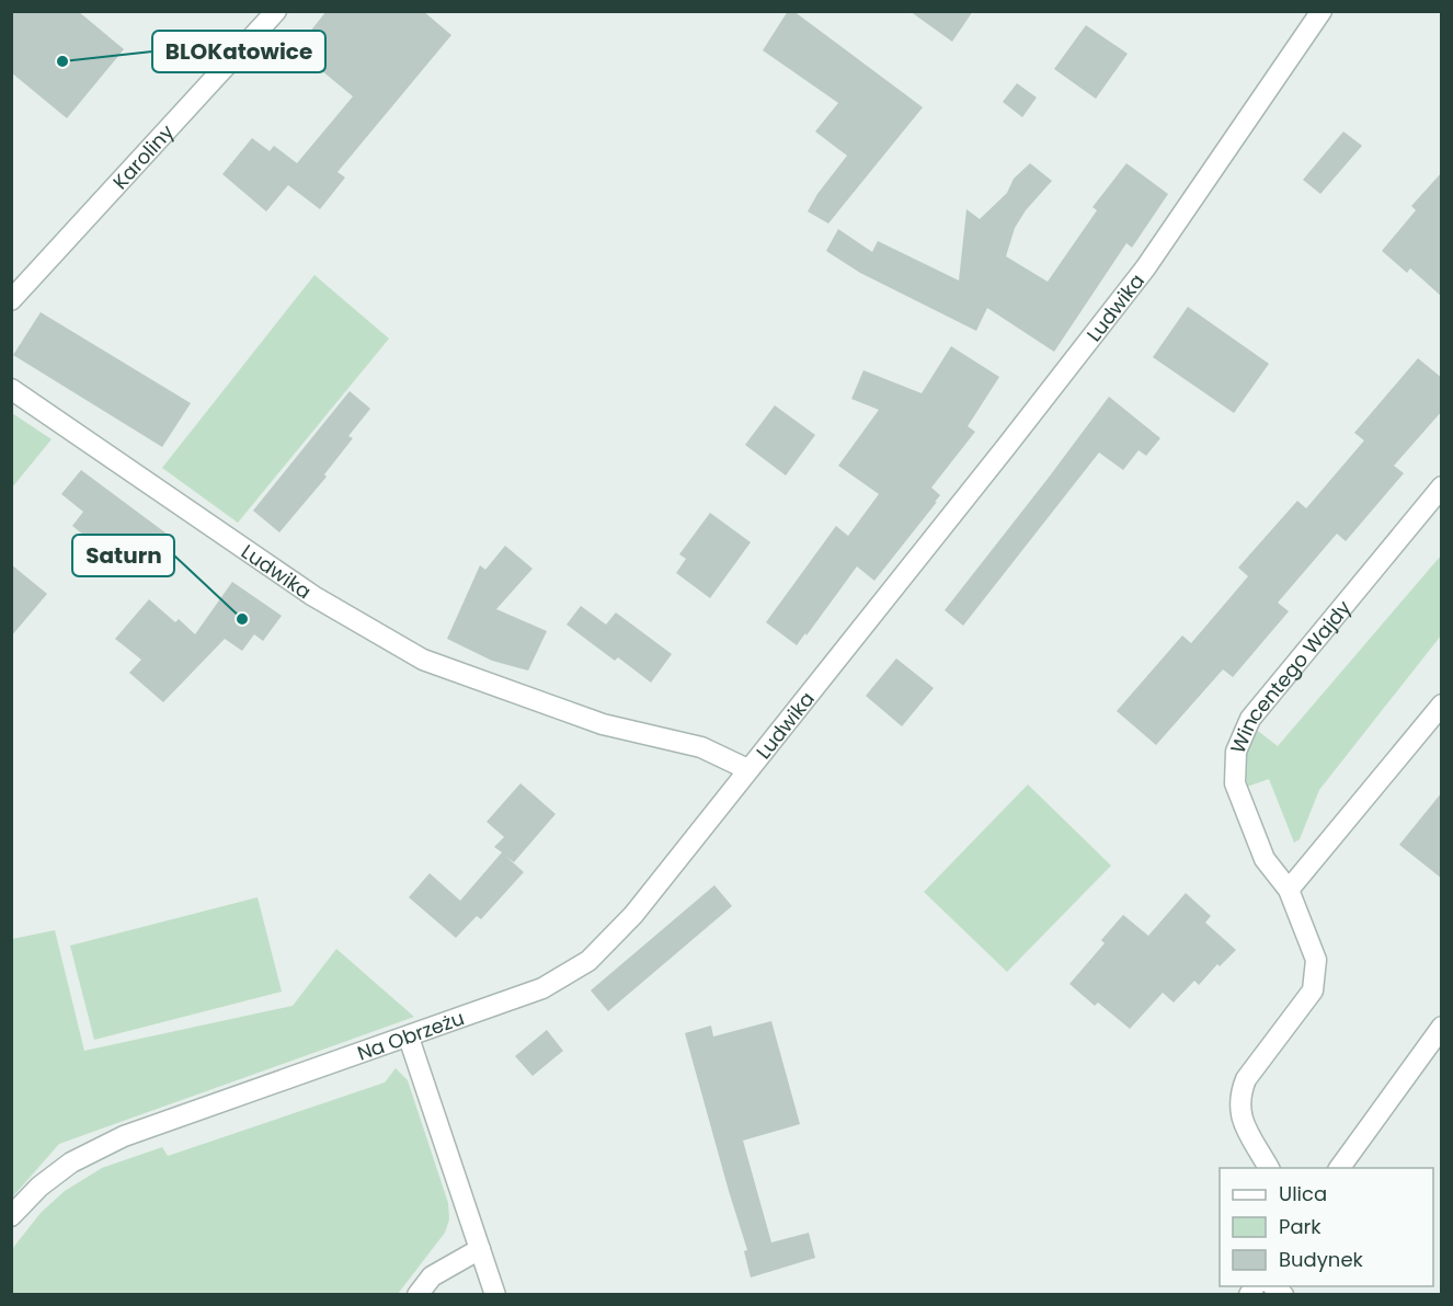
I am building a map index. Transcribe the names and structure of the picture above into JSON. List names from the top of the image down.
{
  "streets": {
    "street": [
      "Karoliny",
      "Ludwika",
      "Wincentego Wajdy",
      "Na Obrzeżu"
    ]
  },
  "crossings": [
    ["Ludwika", "Na Obrzeżu"]
  ],
  "places": ["BLOKatowice", "Saturn"],
  "legend": ["Ulica", "Park", "Budynek"]
}
